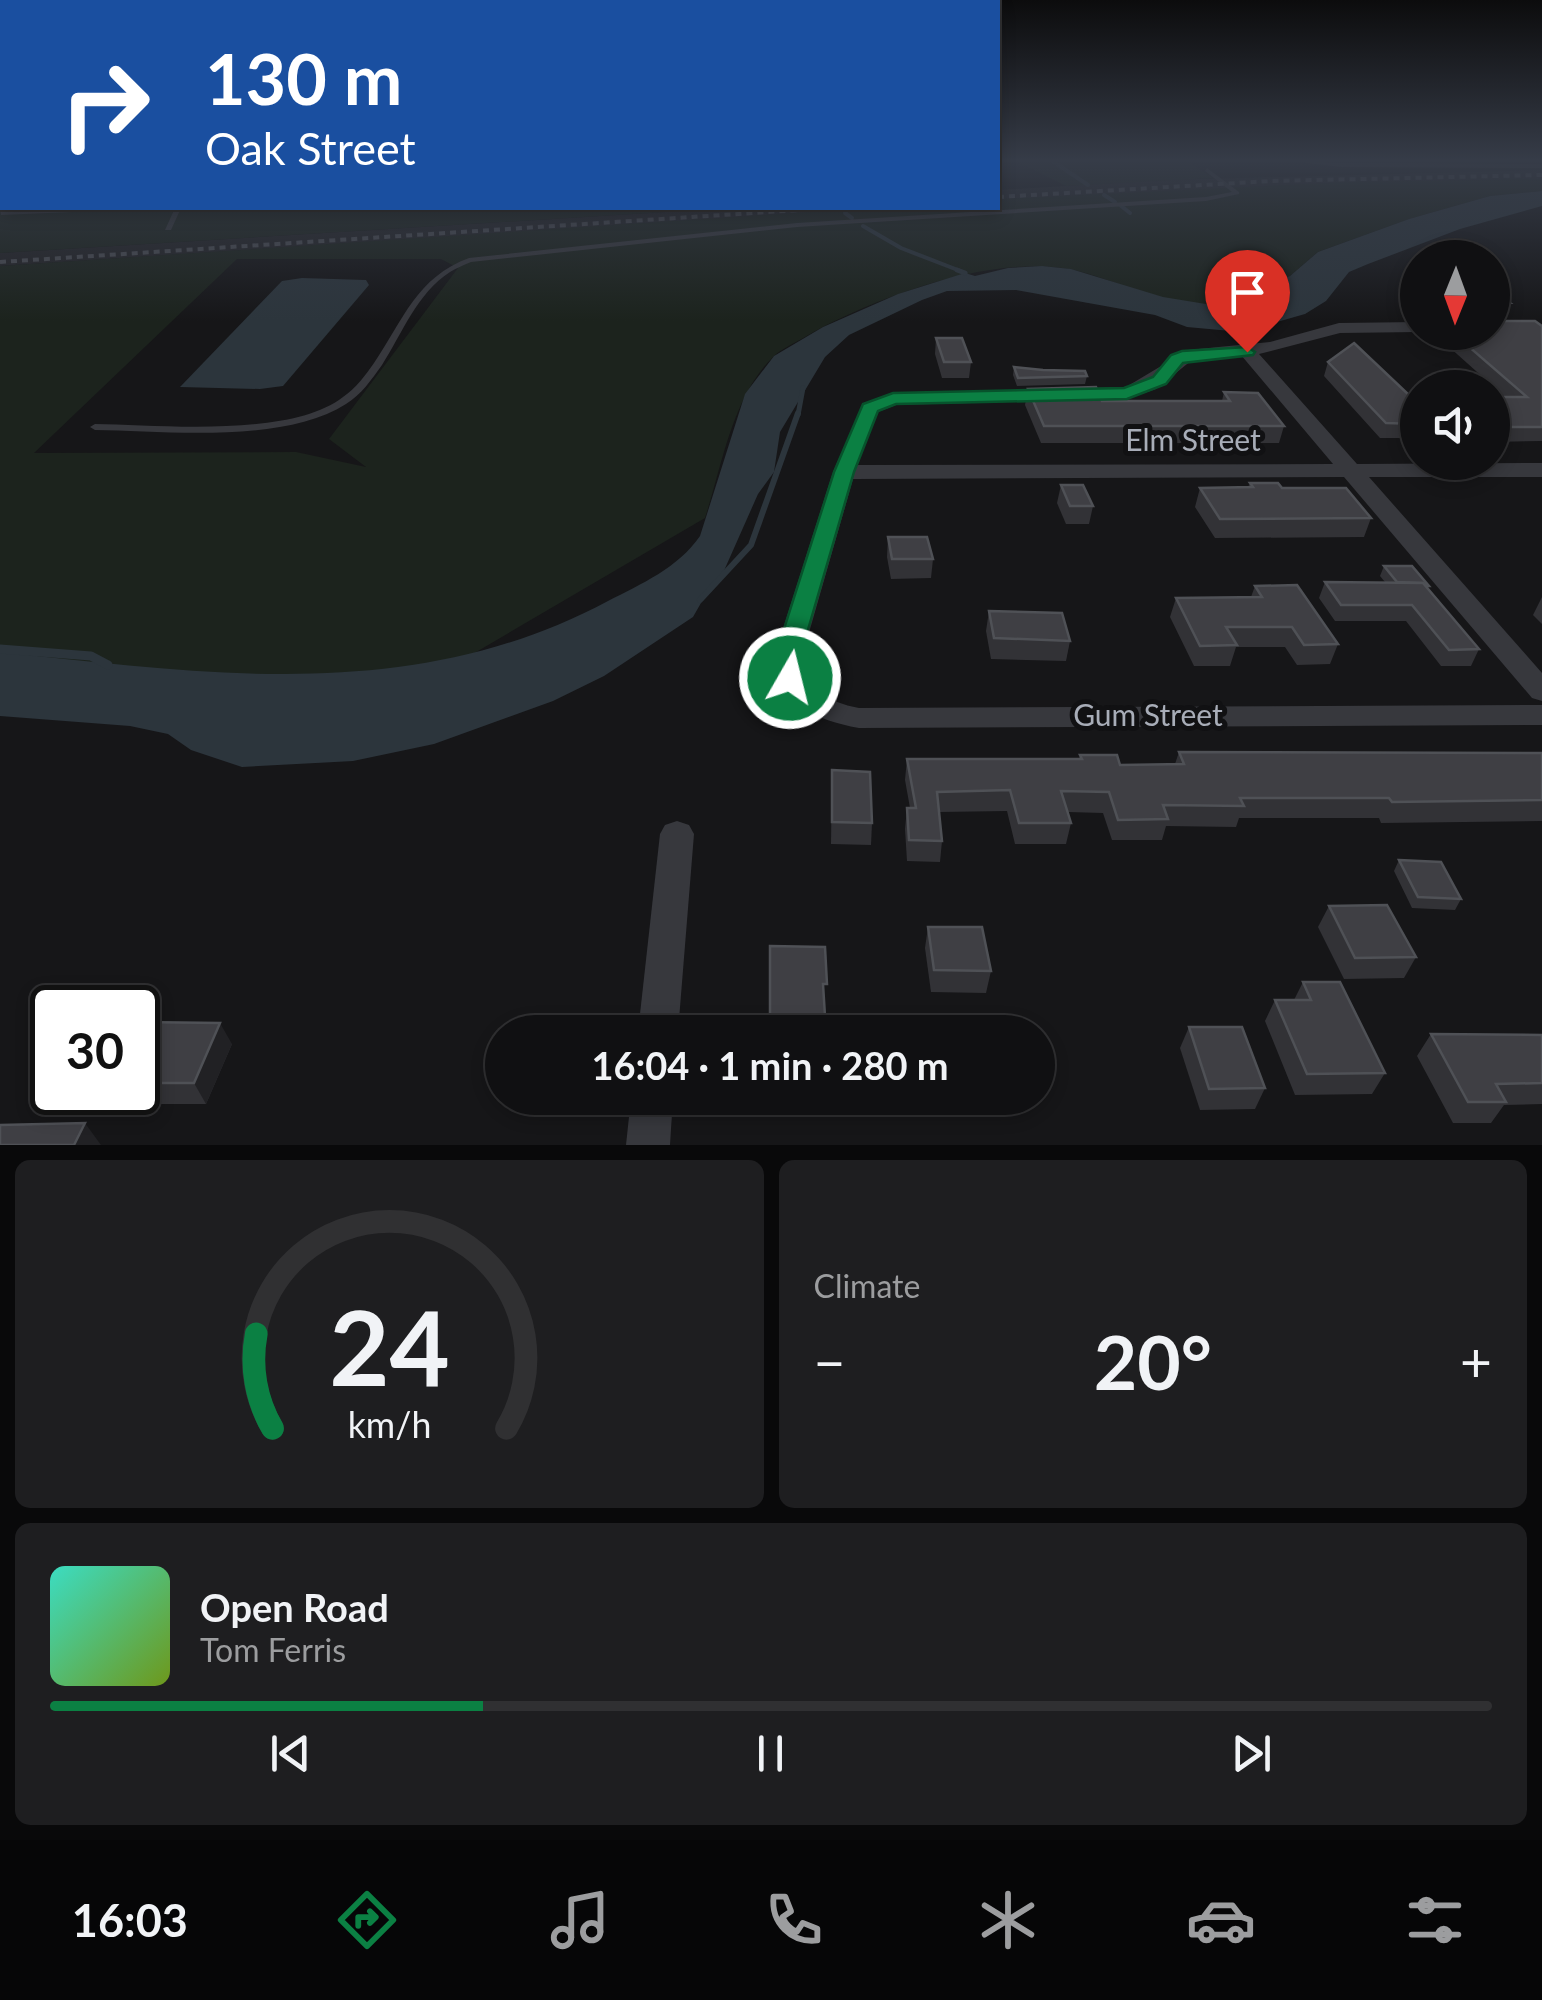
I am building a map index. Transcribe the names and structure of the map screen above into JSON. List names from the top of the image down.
{
  "streets": {
    "street": ["Elm Street", "Gum Street"]
  },
  "crossings": [
    ["Elm Street", "Gum Street"]
  ],
  "north": "bottom",
  "page": {
    "turn": ["130 m", "Oak Street"],
    "limit": "30",
    "trip": "16:04 · 1 min · 280 m",
    "tile": "Climate",
    "heat": ["−", "20°", "+"],
    "song": ["Open Road", "Tom Ferris"],
    "tabs": "16:03",
    "gauge": ["24", "km/h"]
  }
}
